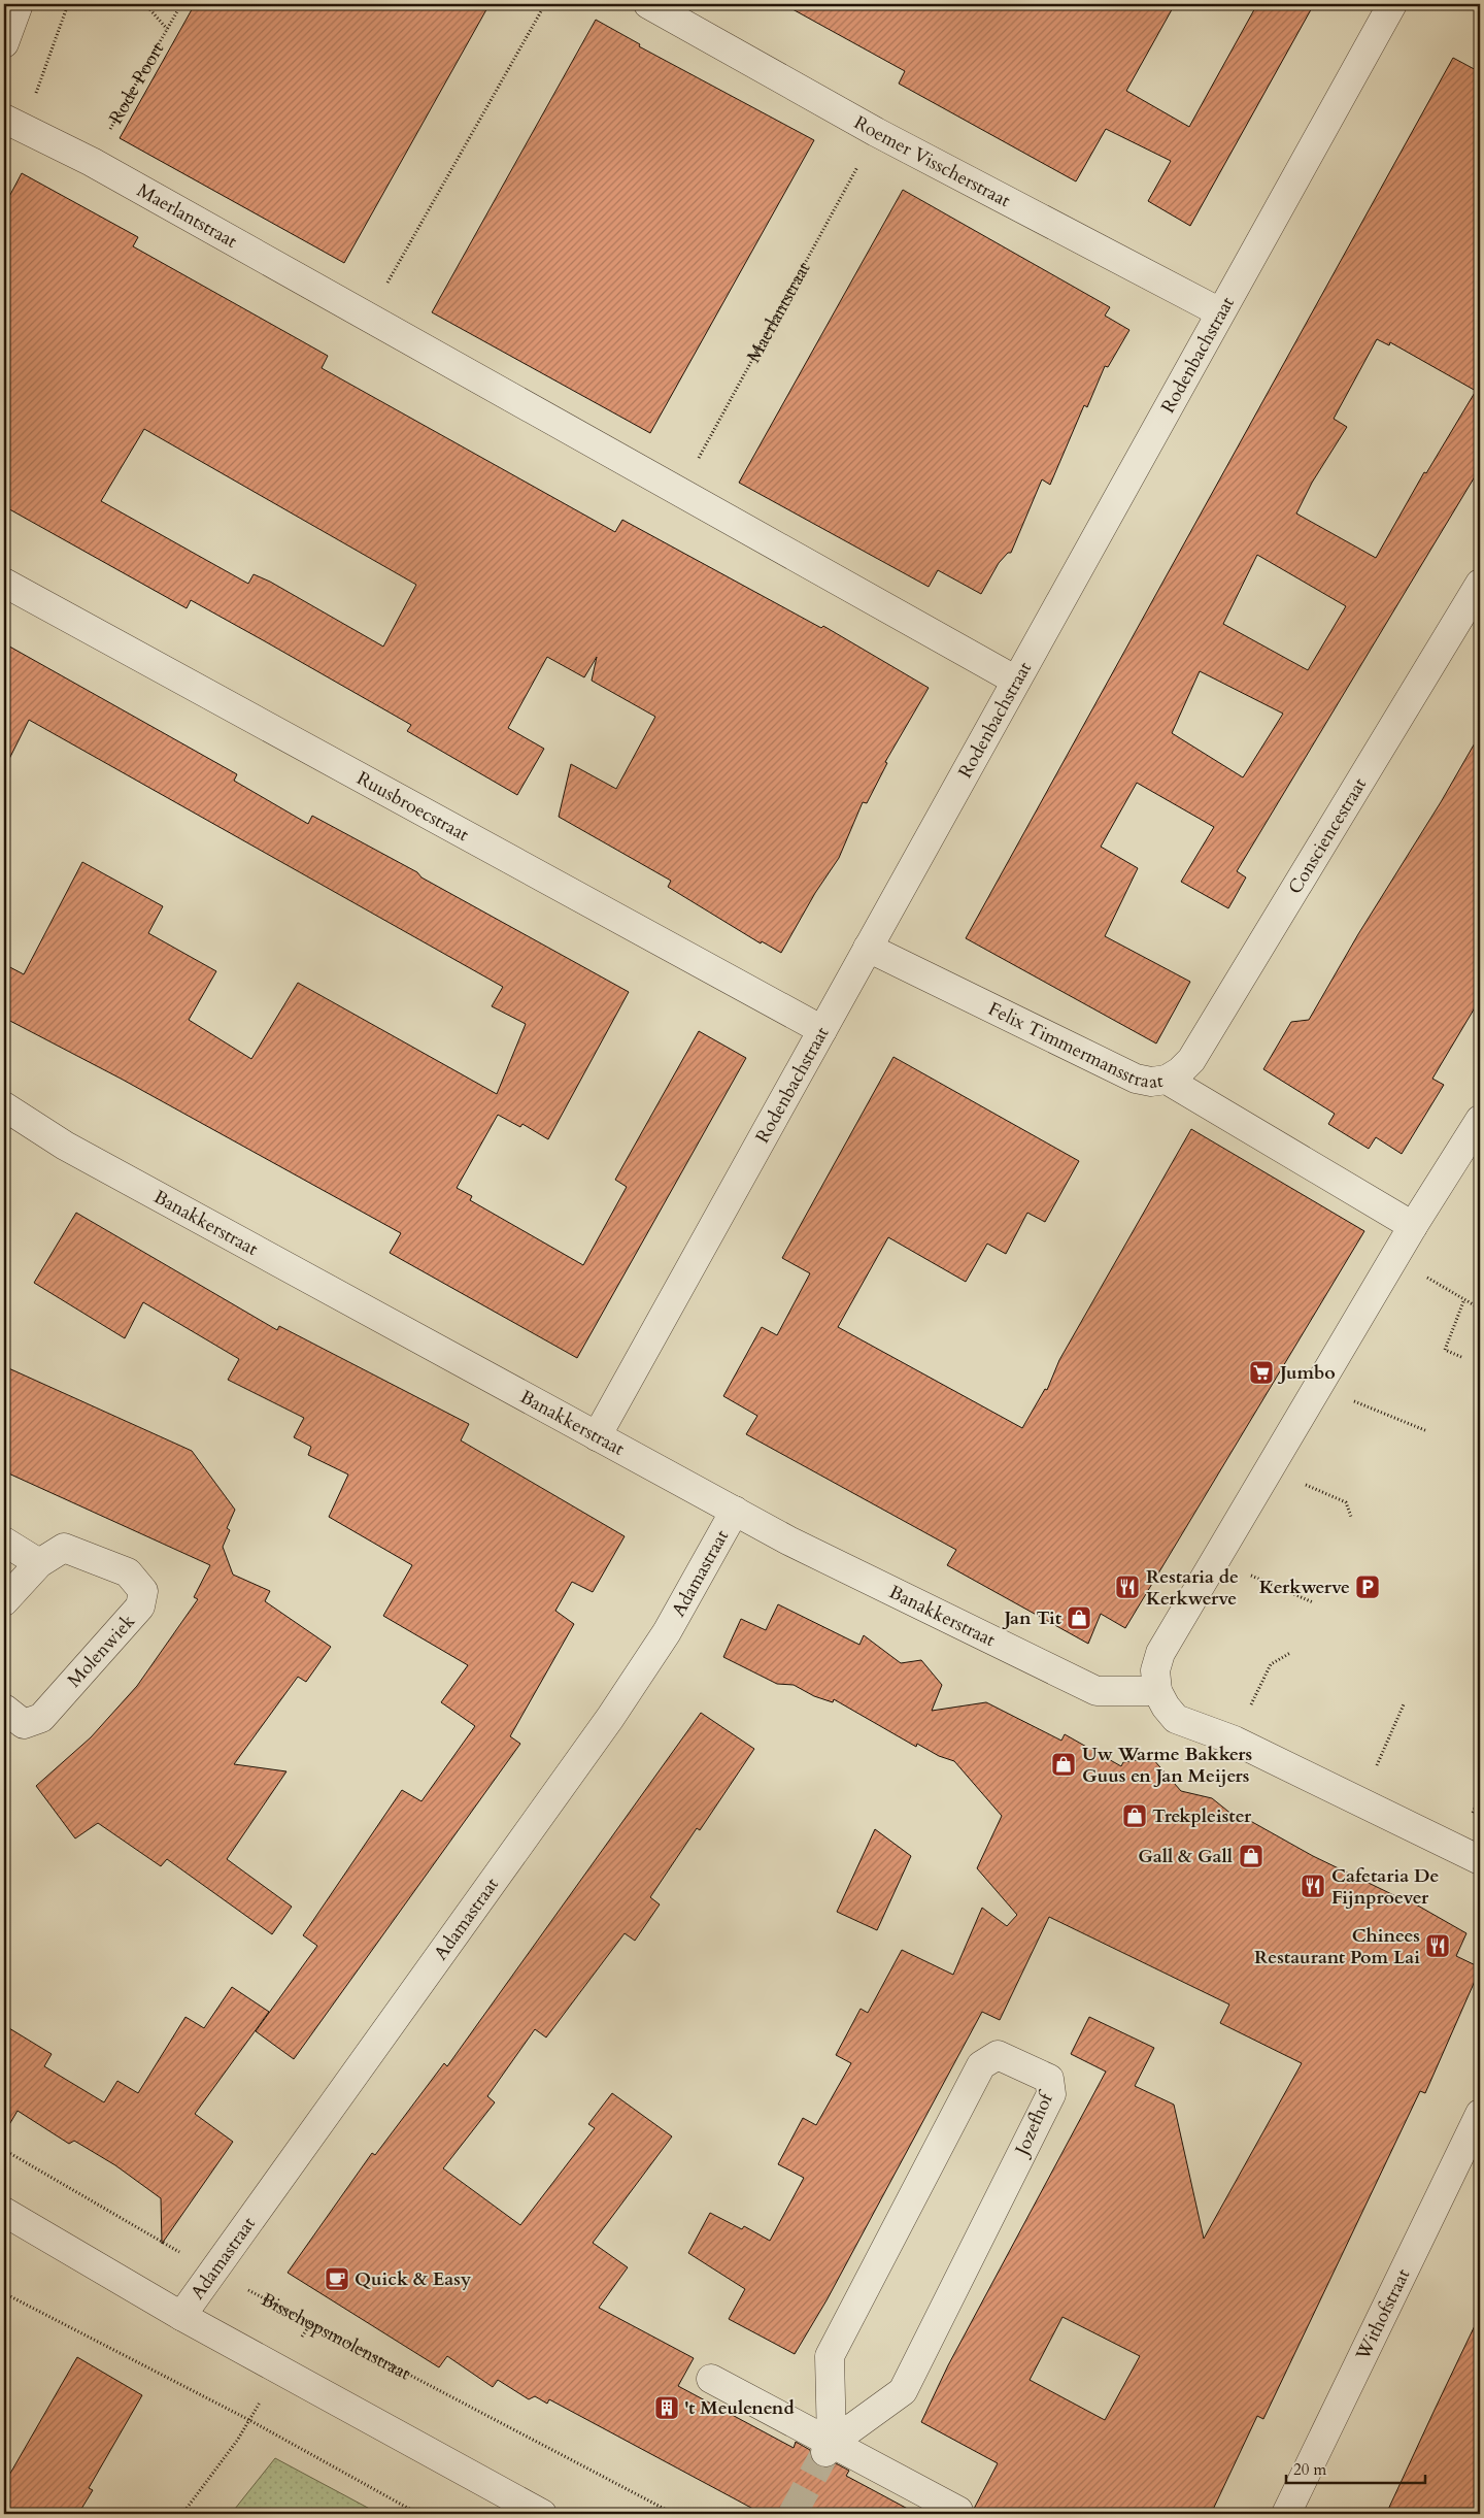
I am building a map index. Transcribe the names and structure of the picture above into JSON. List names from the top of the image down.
{
  "streets": {
    "street": [
      "Roemer Visscherstraat",
      "Maerlantstraat",
      "Rodenbachstraat",
      "Ruusbroecstraat",
      "Consciencestraat",
      "Felix Timmermansstraat",
      "Banakkerstraat",
      "Adamastraat",
      "Molenwiek",
      "Jozefhof",
      "Withofstraat"
    ],
    "path": ["Rode Poort", "Bisschopsmolenstraat"]
  },
  "crossings": [
    ["Rode Poort", "Maerlantstraat"],
    ["Roemer Visscherstraat", "Maerlantstraat"],
    ["Roemer Visscherstraat", "Rodenbachstraat"],
    ["Maerlantstraat", "Rodenbachstraat"],
    ["Rodenbachstraat", "Ruusbroecstraat"],
    ["Rodenbachstraat", "Felix Timmermansstraat"],
    ["Rodenbachstraat", "Banakkerstraat"],
    ["Consciencestraat", "Felix Timmermansstraat"],
    ["Banakkerstraat", "Adamastraat"],
    ["Adamastraat", "Bisschopsmolenstraat"]
  ],
  "places": {
    "supermarket": ["Jumbo"],
    "restaurant": ["Restaria de Kerkwerve", "Cafetaria De Fijnproever", "Chinees Restaurant Pom Lai"],
    "parking": ["Kerkwerve"],
    "shop": [
      "Jan Tit",
      "Uw Warme Bakkers Guus en Jan Meijers",
      "Trekpleister",
      "Gall & Gall"
    ],
    "cafe": ["Quick & Easy"],
    "building": ["'t Meulenend"]
  },
  "scale_bar": "20 m"
}
